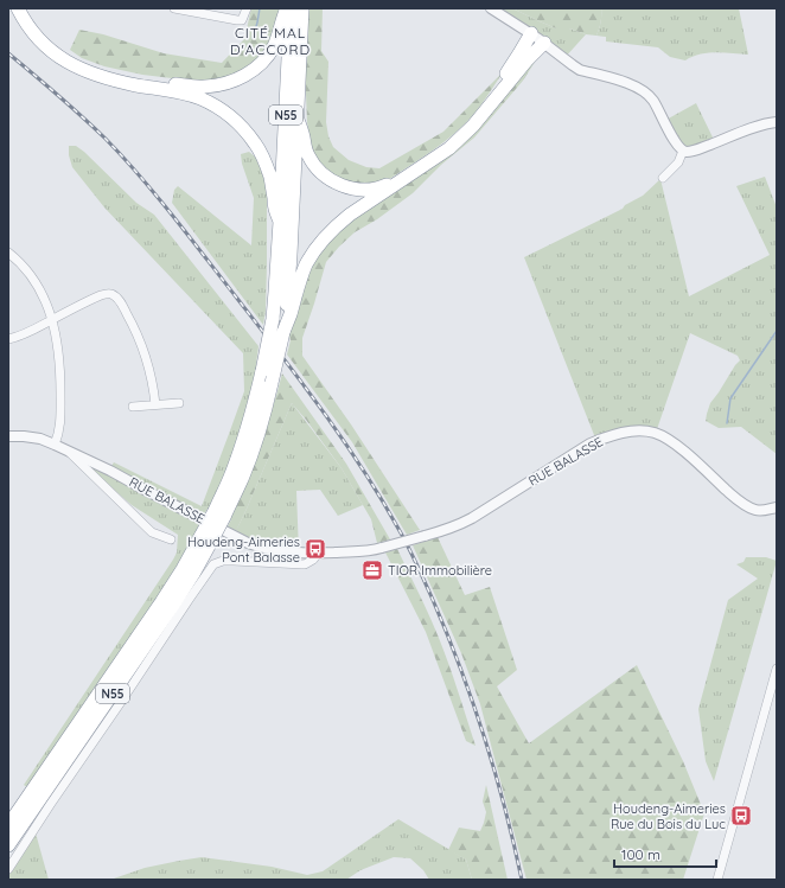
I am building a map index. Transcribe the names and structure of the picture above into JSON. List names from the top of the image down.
{
  "streets": {
    "highway": ["N55"],
    "street": ["RUE BALASSE"]
  },
  "districts": ["CITÉ MAL D'ACCORD"],
  "places": {
    "bus stop": ["Houdeng-Aimeries Pont Balasse", "Houdeng-Aimeries Rue du Bois du Luc"],
    "office": ["TIOR Immobilière"]
  },
  "scale_bar": "100 m"
}
